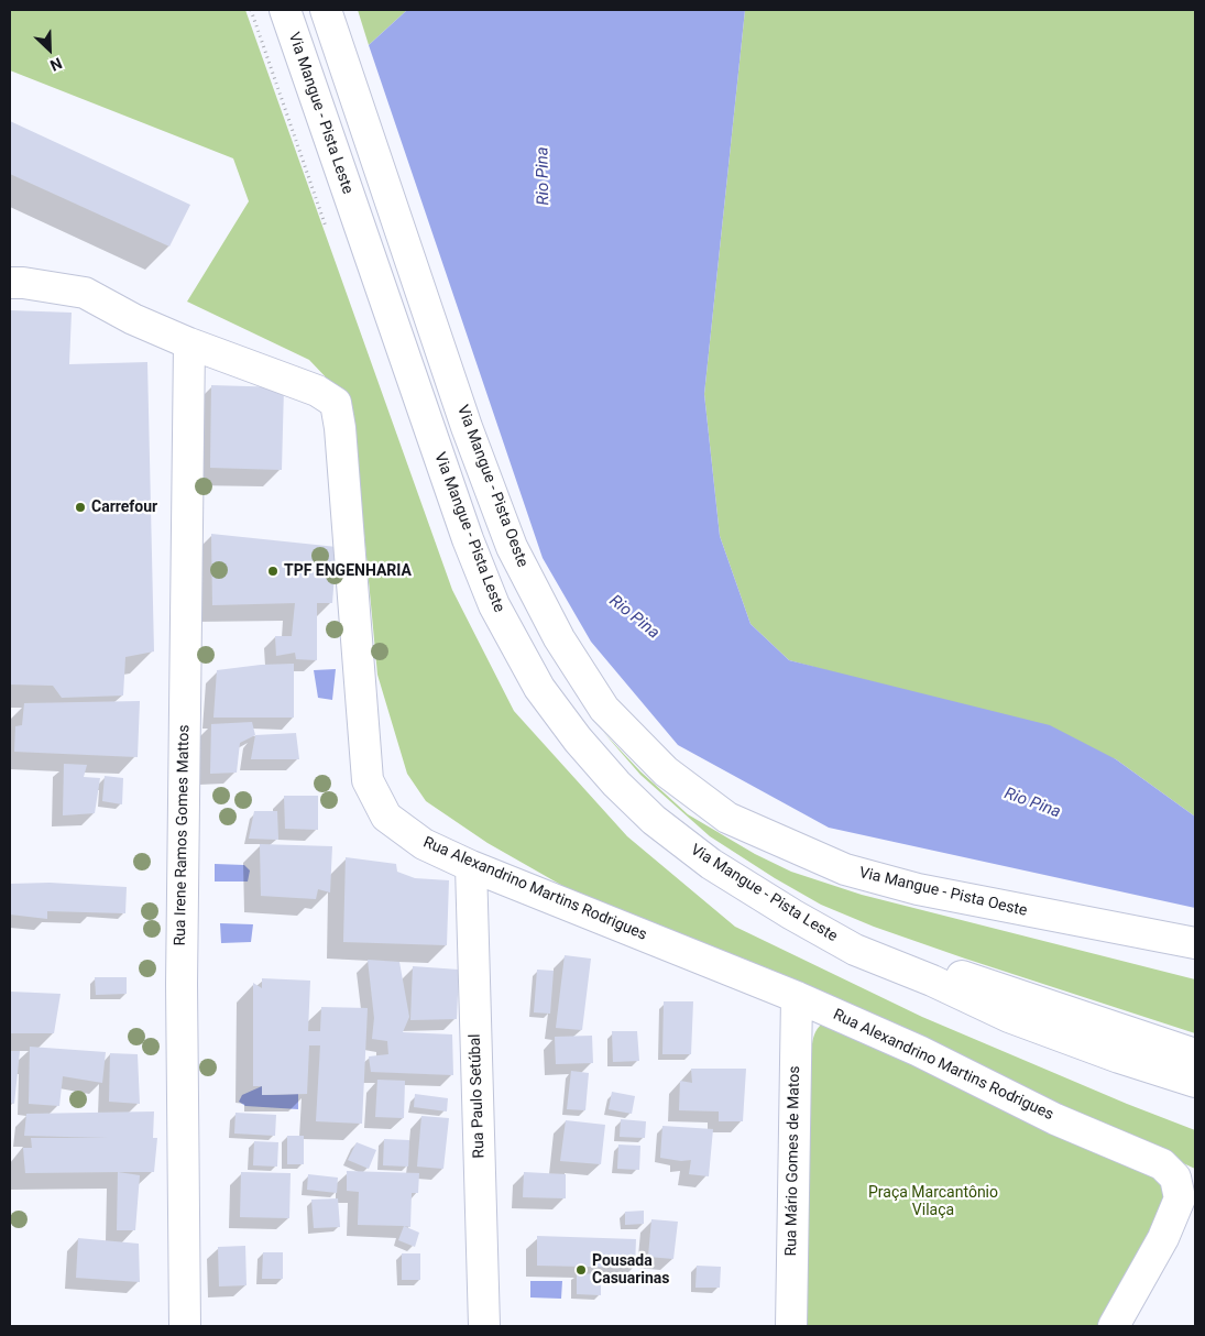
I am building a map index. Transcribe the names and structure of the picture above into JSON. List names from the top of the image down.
{
  "streets": {
    "street": [
      "Via Mangue - Pista Leste",
      "Via Mangue - Pista Oeste",
      "Rua Irene Ramos Gomes Mattos",
      "Rua Alexandrino Martins Rodrigues",
      "Rua Paulo Setúbal",
      "Rua Mário Gomes de Matos"
    ]
  },
  "crossings": [
    ["Rua Irene Ramos Gomes Mattos", "Rua Alexandrino Martins Rodrigues"],
    ["Rua Alexandrino Martins Rodrigues", "Rua Paulo Setúbal"],
    ["Rua Alexandrino Martins Rodrigues", "Rua Mário Gomes de Matos"]
  ],
  "water": ["Rio Pina"],
  "parks": ["Praça Marcantônio Vilaça"],
  "places": ["Carrefour", "TPF ENGENHARIA", "Pousada Casuarinas"],
  "north": "bottom right"
}
